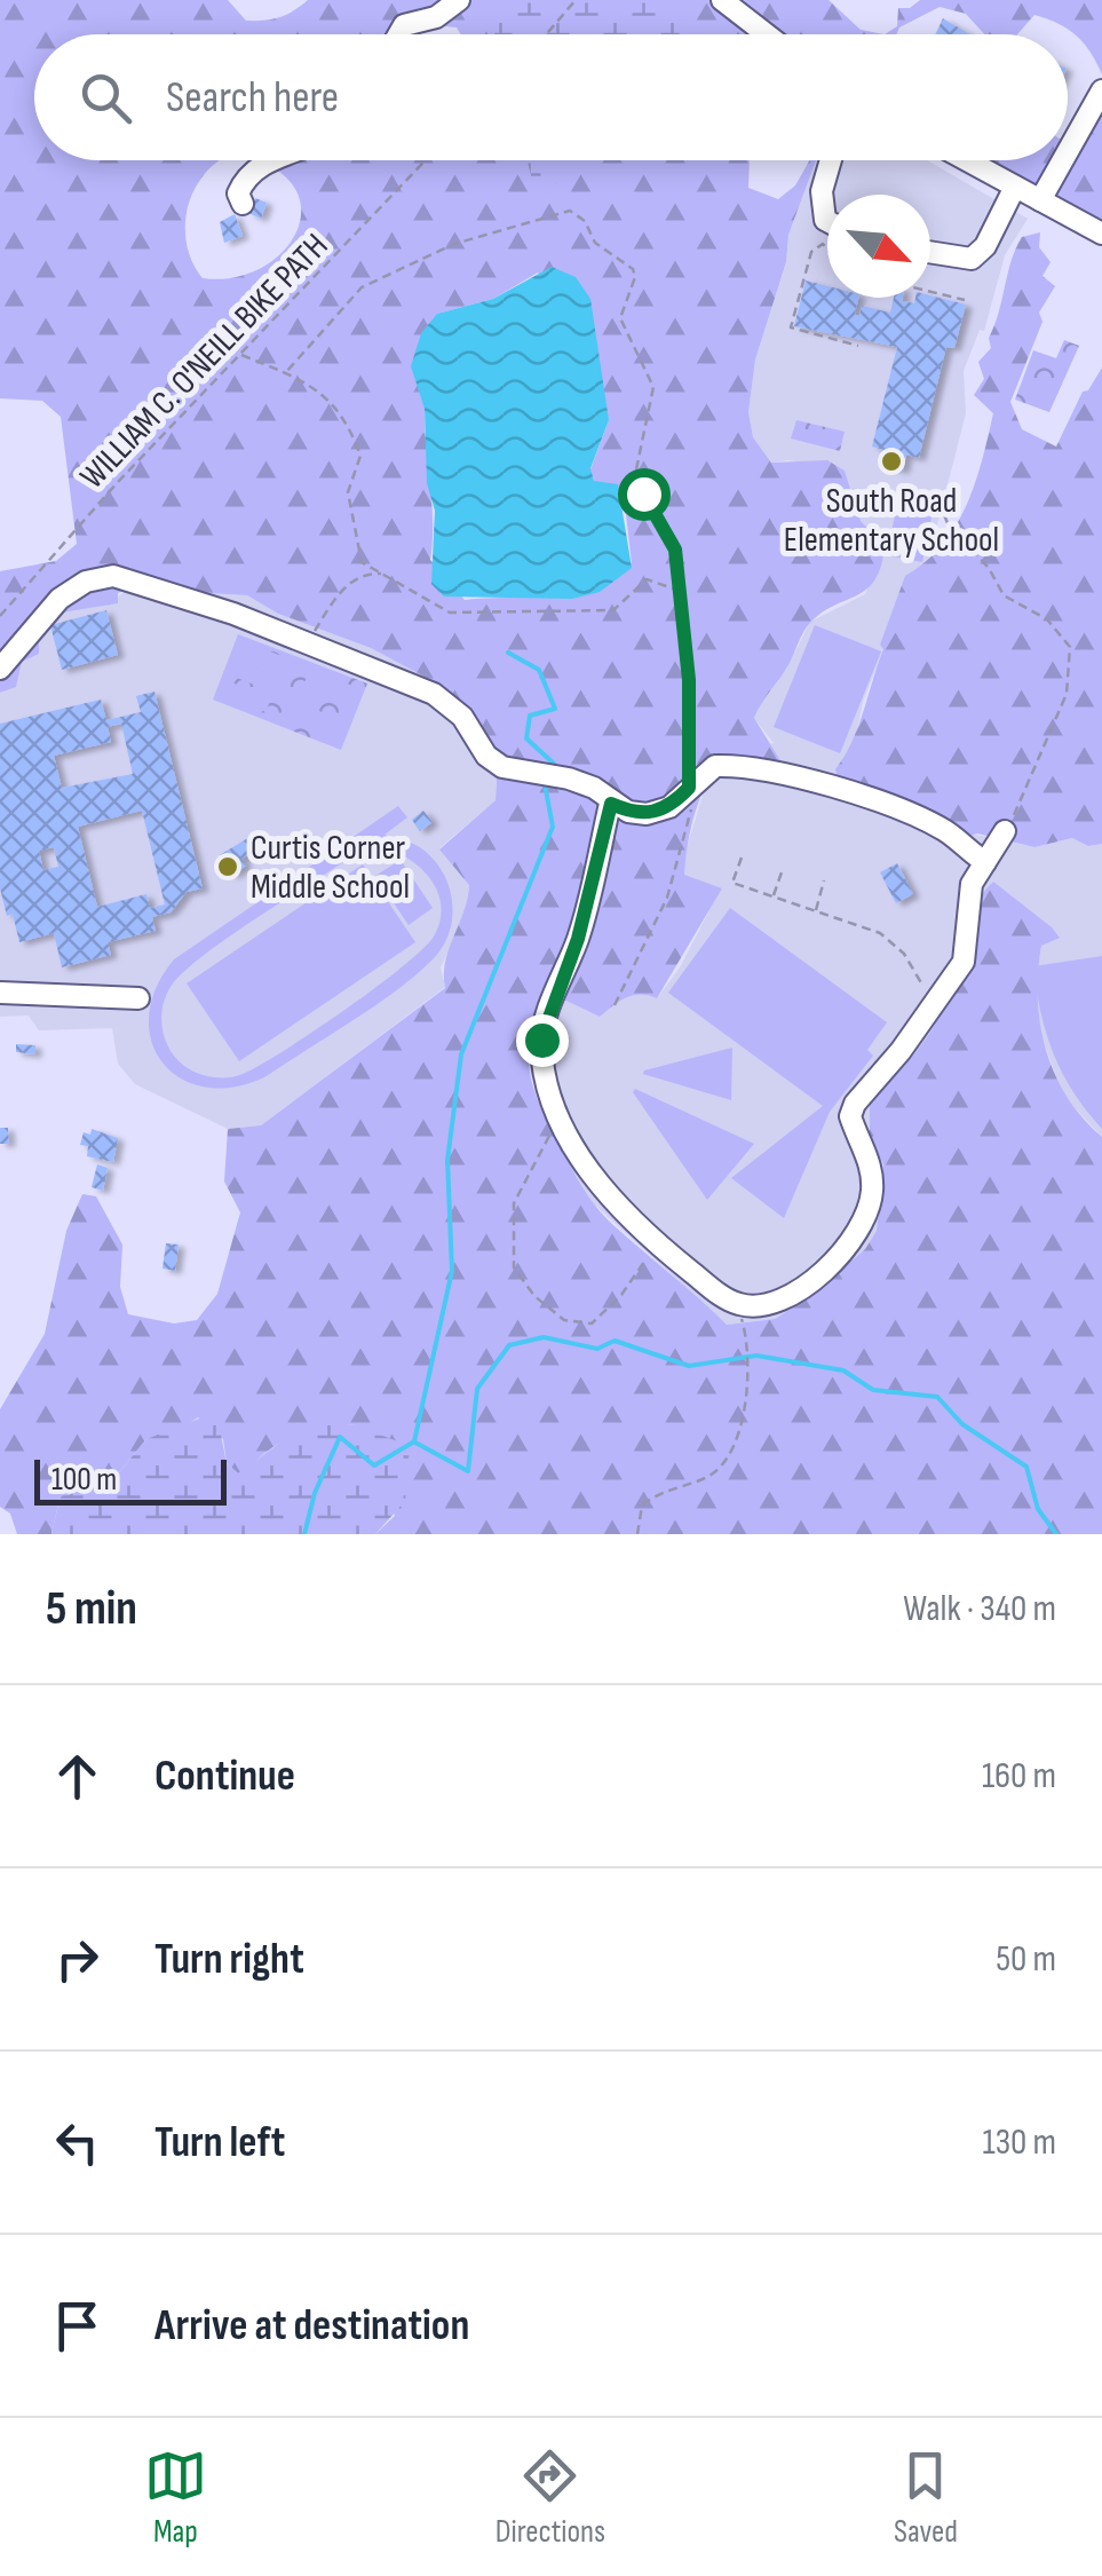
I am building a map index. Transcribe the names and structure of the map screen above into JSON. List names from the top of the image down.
{
  "streets": {
    "path": ["WILLIAM C. O'NEILL BIKE PATH"]
  },
  "places": ["South Road Elementary School", "Curtis Corner Middle School"],
  "scale_bar": "100 m",
  "north": "bottom right",
  "page": {
    "search": "Search here",
    "scale": "100 m",
    "heading": ["5 min", "Walk · 340 m"],
    "list": [
      ["Continue", "160 m"],
      ["Turn right", "50 m"],
      ["Turn left", "130 m"],
      "Arrive at destination"
    ],
    "nav": ["Map", "Directions", "Saved"]
  }
}
